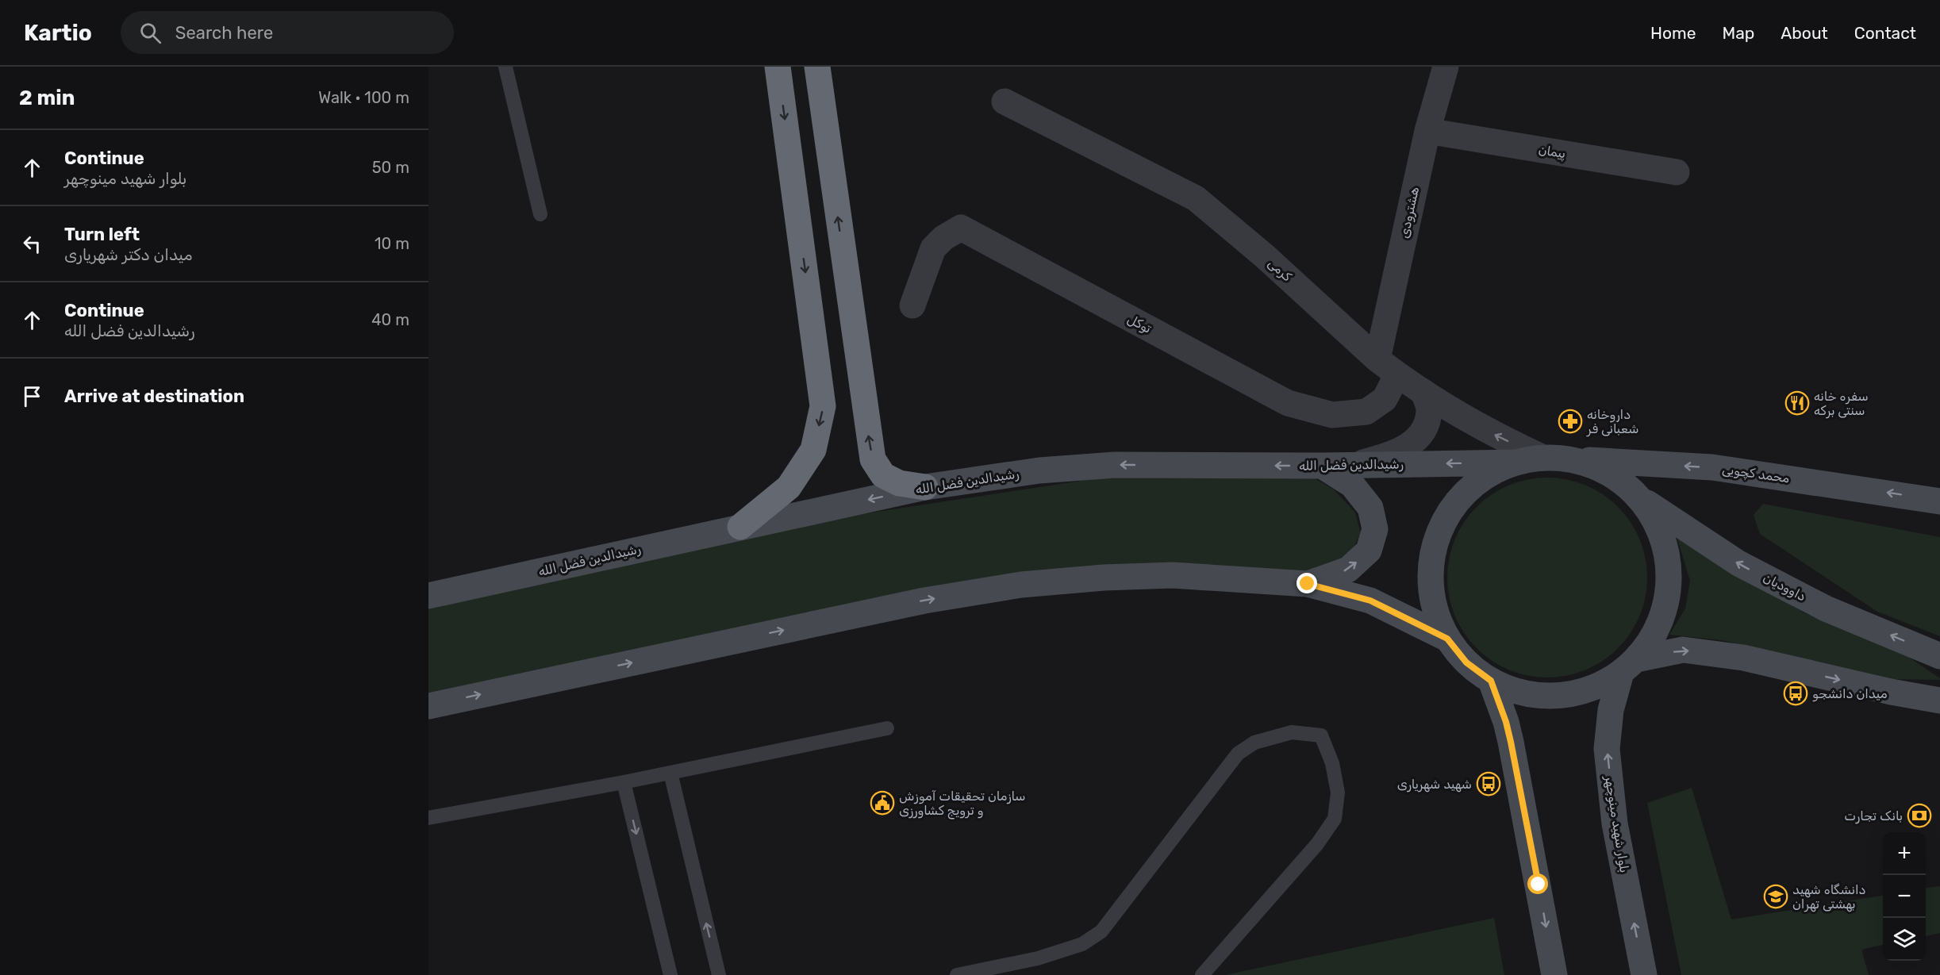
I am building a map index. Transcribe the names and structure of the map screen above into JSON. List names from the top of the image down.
{
  "streets": {
    "main road": [
      "رشیدالدین فضل الله",
      "محمد کچویی",
      "داوودیان",
      "بلوار شهید مینوچهر"
    ],
    "street": [
      "پیمان",
      "هشترودی",
      "کرمی",
      "توکل"
    ]
  },
  "crossings": [
    ["پیمان", "هشترودی"],
    ["هشترودی", "کرمی"],
    ["هشترودی", "توکل"],
    ["کرمی", "توکل"]
  ],
  "places": {
    "restaurant": ["سفره خانه سنتی برکه"],
    "pharmacy": ["داروخانه شعبانی فر"],
    "bus stop": ["میدان دانشجو", "شهید شهریاری"],
    "public building": ["سازمان تحقیقات آموزش و ترویج کشاورزی"],
    "bank": ["بانک تجارت"],
    "school or university": ["دانشگاه شهید بهشتی تهران"]
  },
  "page": {
    "header": "Kartio",
    "search": "Search here",
    "nav": [
      "Home",
      "Map",
      "About",
      "Contact"
    ],
    "heading": ["2 min", "Walk · 100 m"],
    "list": [
      ["Continue", "بلوار شهید مینوچهر", "50 m"],
      ["Turn left", "میدان دکتر شهریاری", "10 m"],
      ["Continue", "رشیدالدین فضل الله", "40 m"],
      "Arrive at destination"
    ],
    "map_buttons": ["+", "−"]
  }
}
